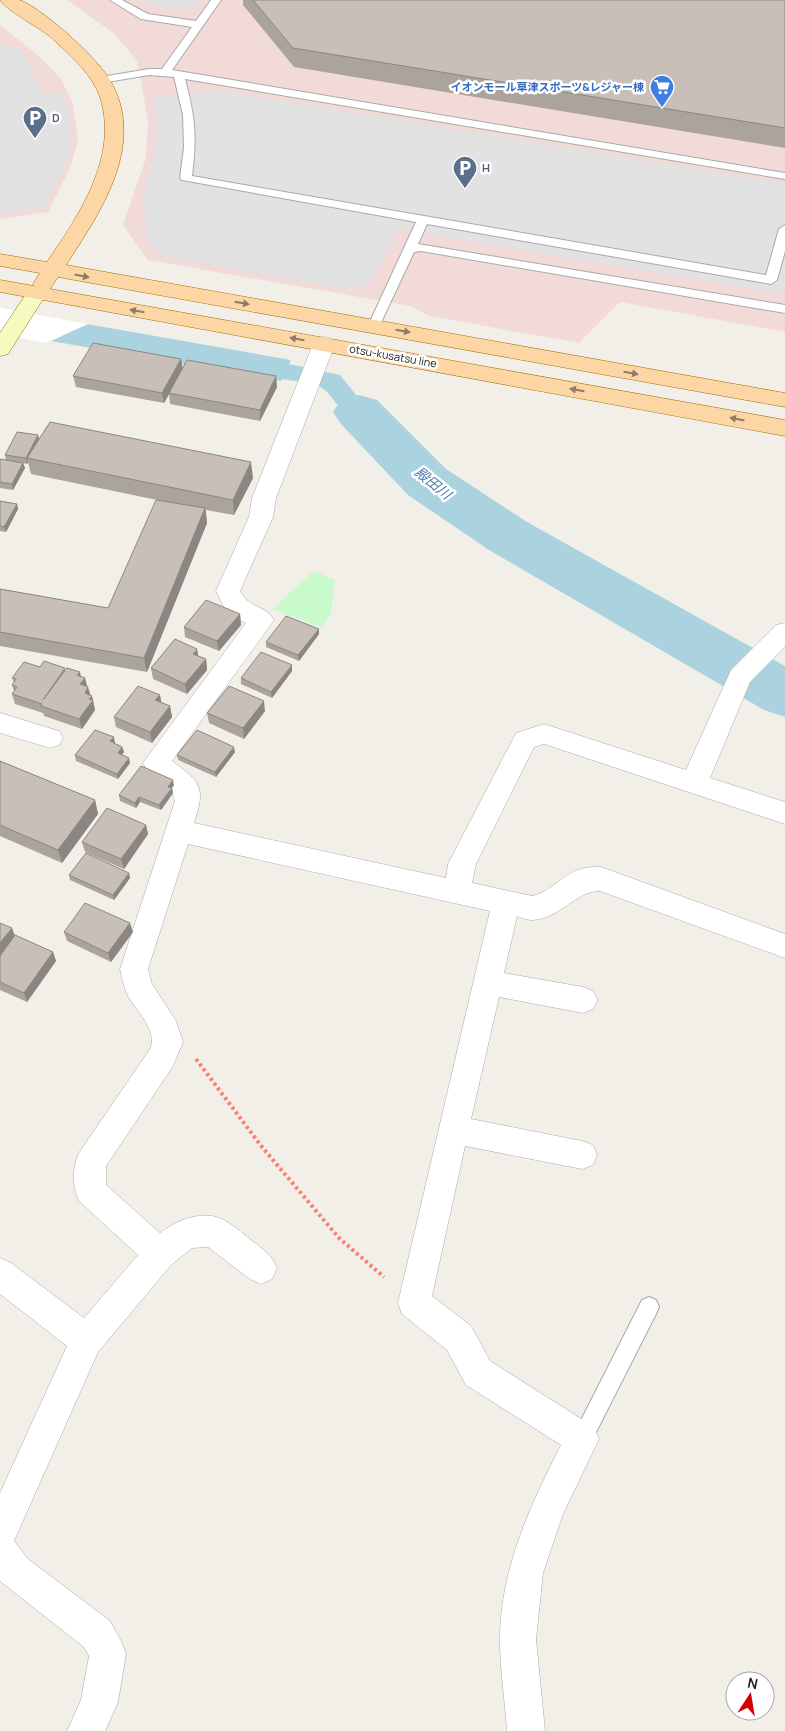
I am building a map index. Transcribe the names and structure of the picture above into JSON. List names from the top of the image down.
{
  "streets": {
    "main road": ["otsu-kusatsu line"]
  },
  "water": ["殿田川"],
  "places": {
    "supermarket": ["イオンモール草津スポーツ&レジャー棟"],
    "parking": ["D", "H"]
  },
  "north": "top"
}
